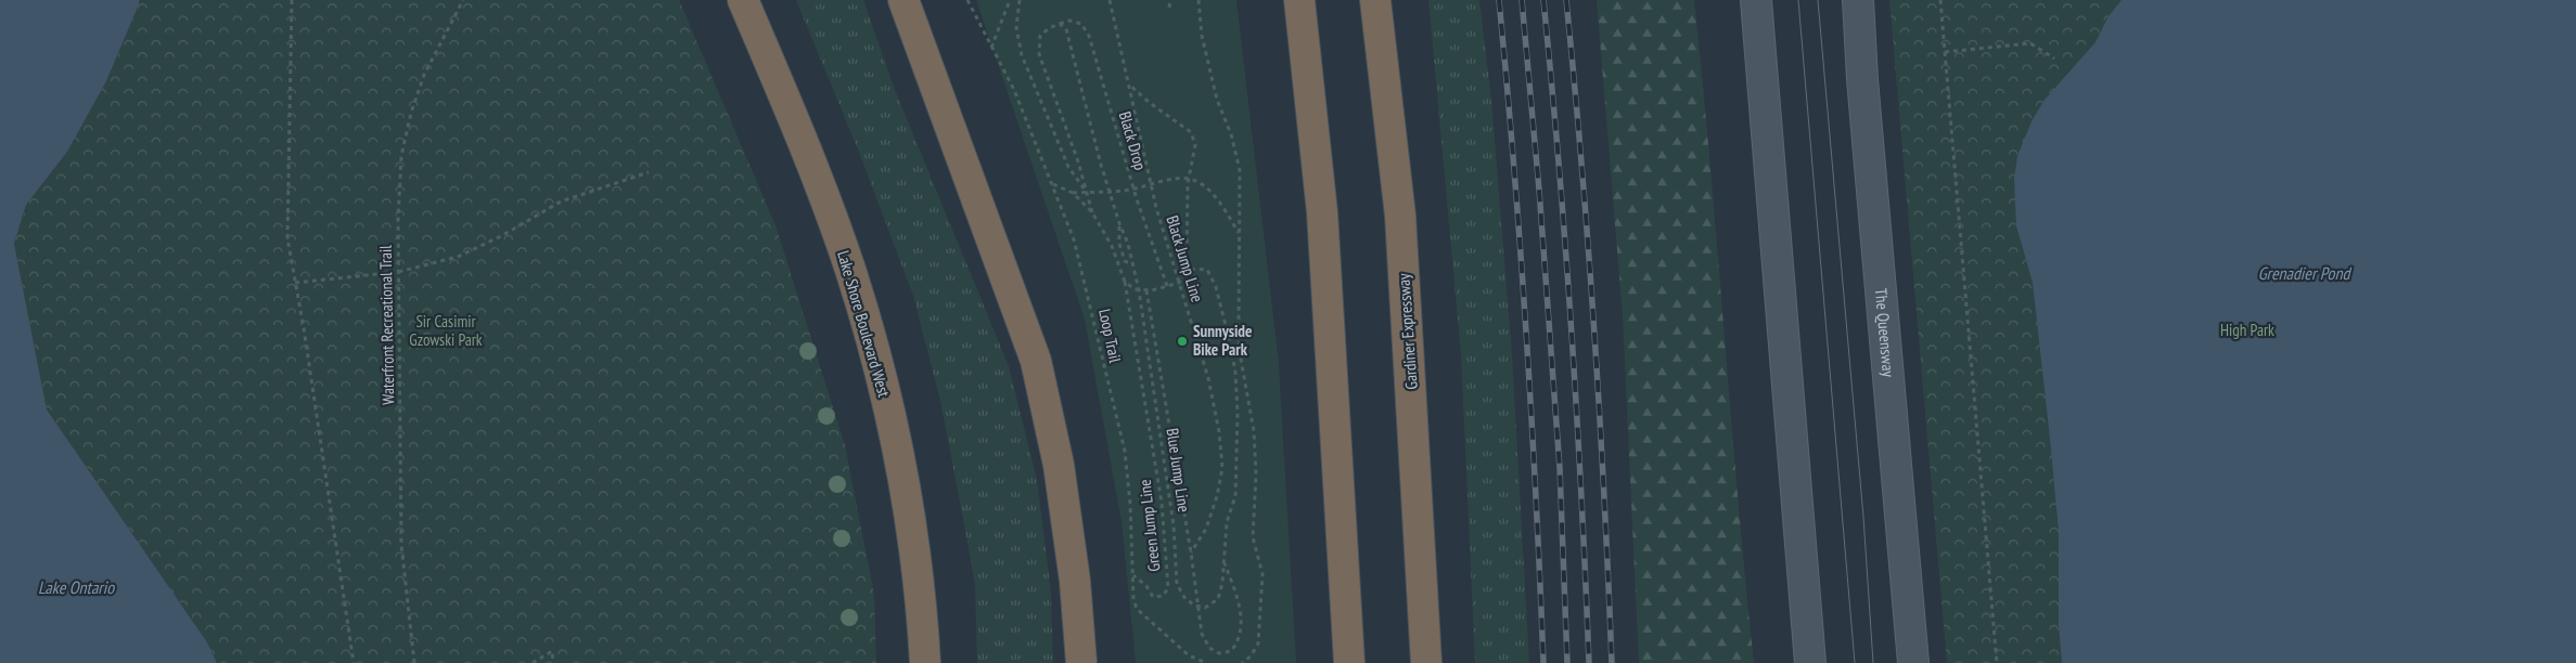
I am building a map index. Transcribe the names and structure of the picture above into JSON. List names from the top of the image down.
{
  "streets": {
    "highway": ["Lake Shore Boulevard West", "Gardiner Expressway"],
    "main road": ["The Queensway"],
    "path": [
      "Black Drop",
      "Black Jump Line",
      "Waterfront Recreational Trail",
      "Loop Trail",
      "Blue Jump Line",
      "Green Jump Line"
    ]
  },
  "crossings": [
    ["Loop Trail", "Green Jump Line"]
  ],
  "water": ["Grenadier Pond", "Lake Ontario"],
  "parks": ["Sir Casimir Gzowski Park", "High Park"],
  "places": ["Sunnyside Bike Park"]
}
